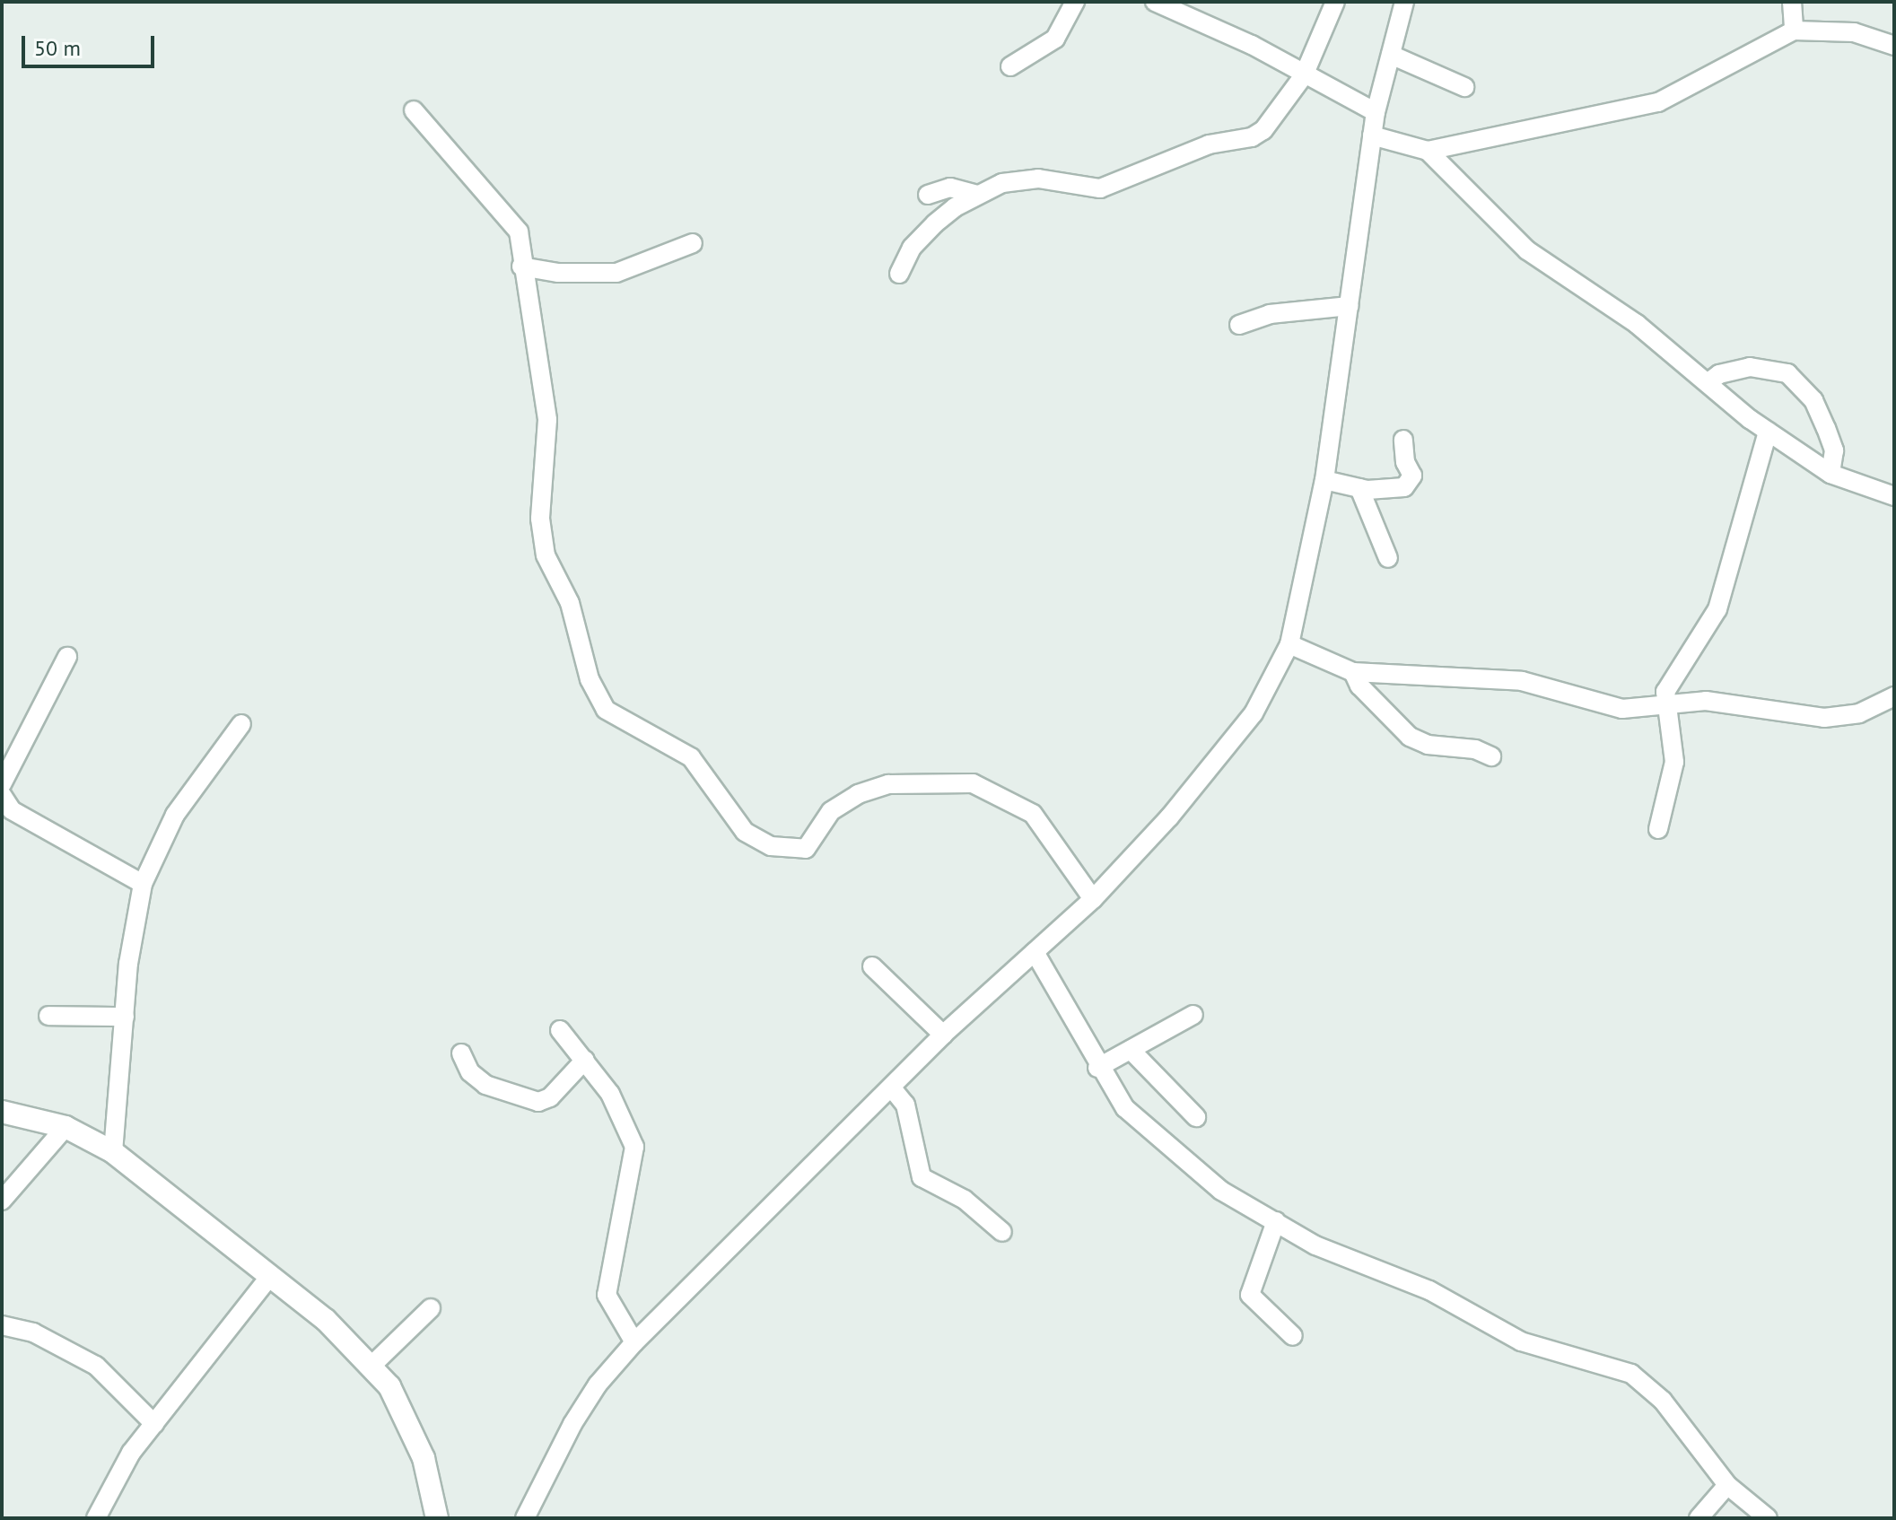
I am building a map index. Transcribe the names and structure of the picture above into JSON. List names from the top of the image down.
{
  "scale_bar": "50 m"
}
